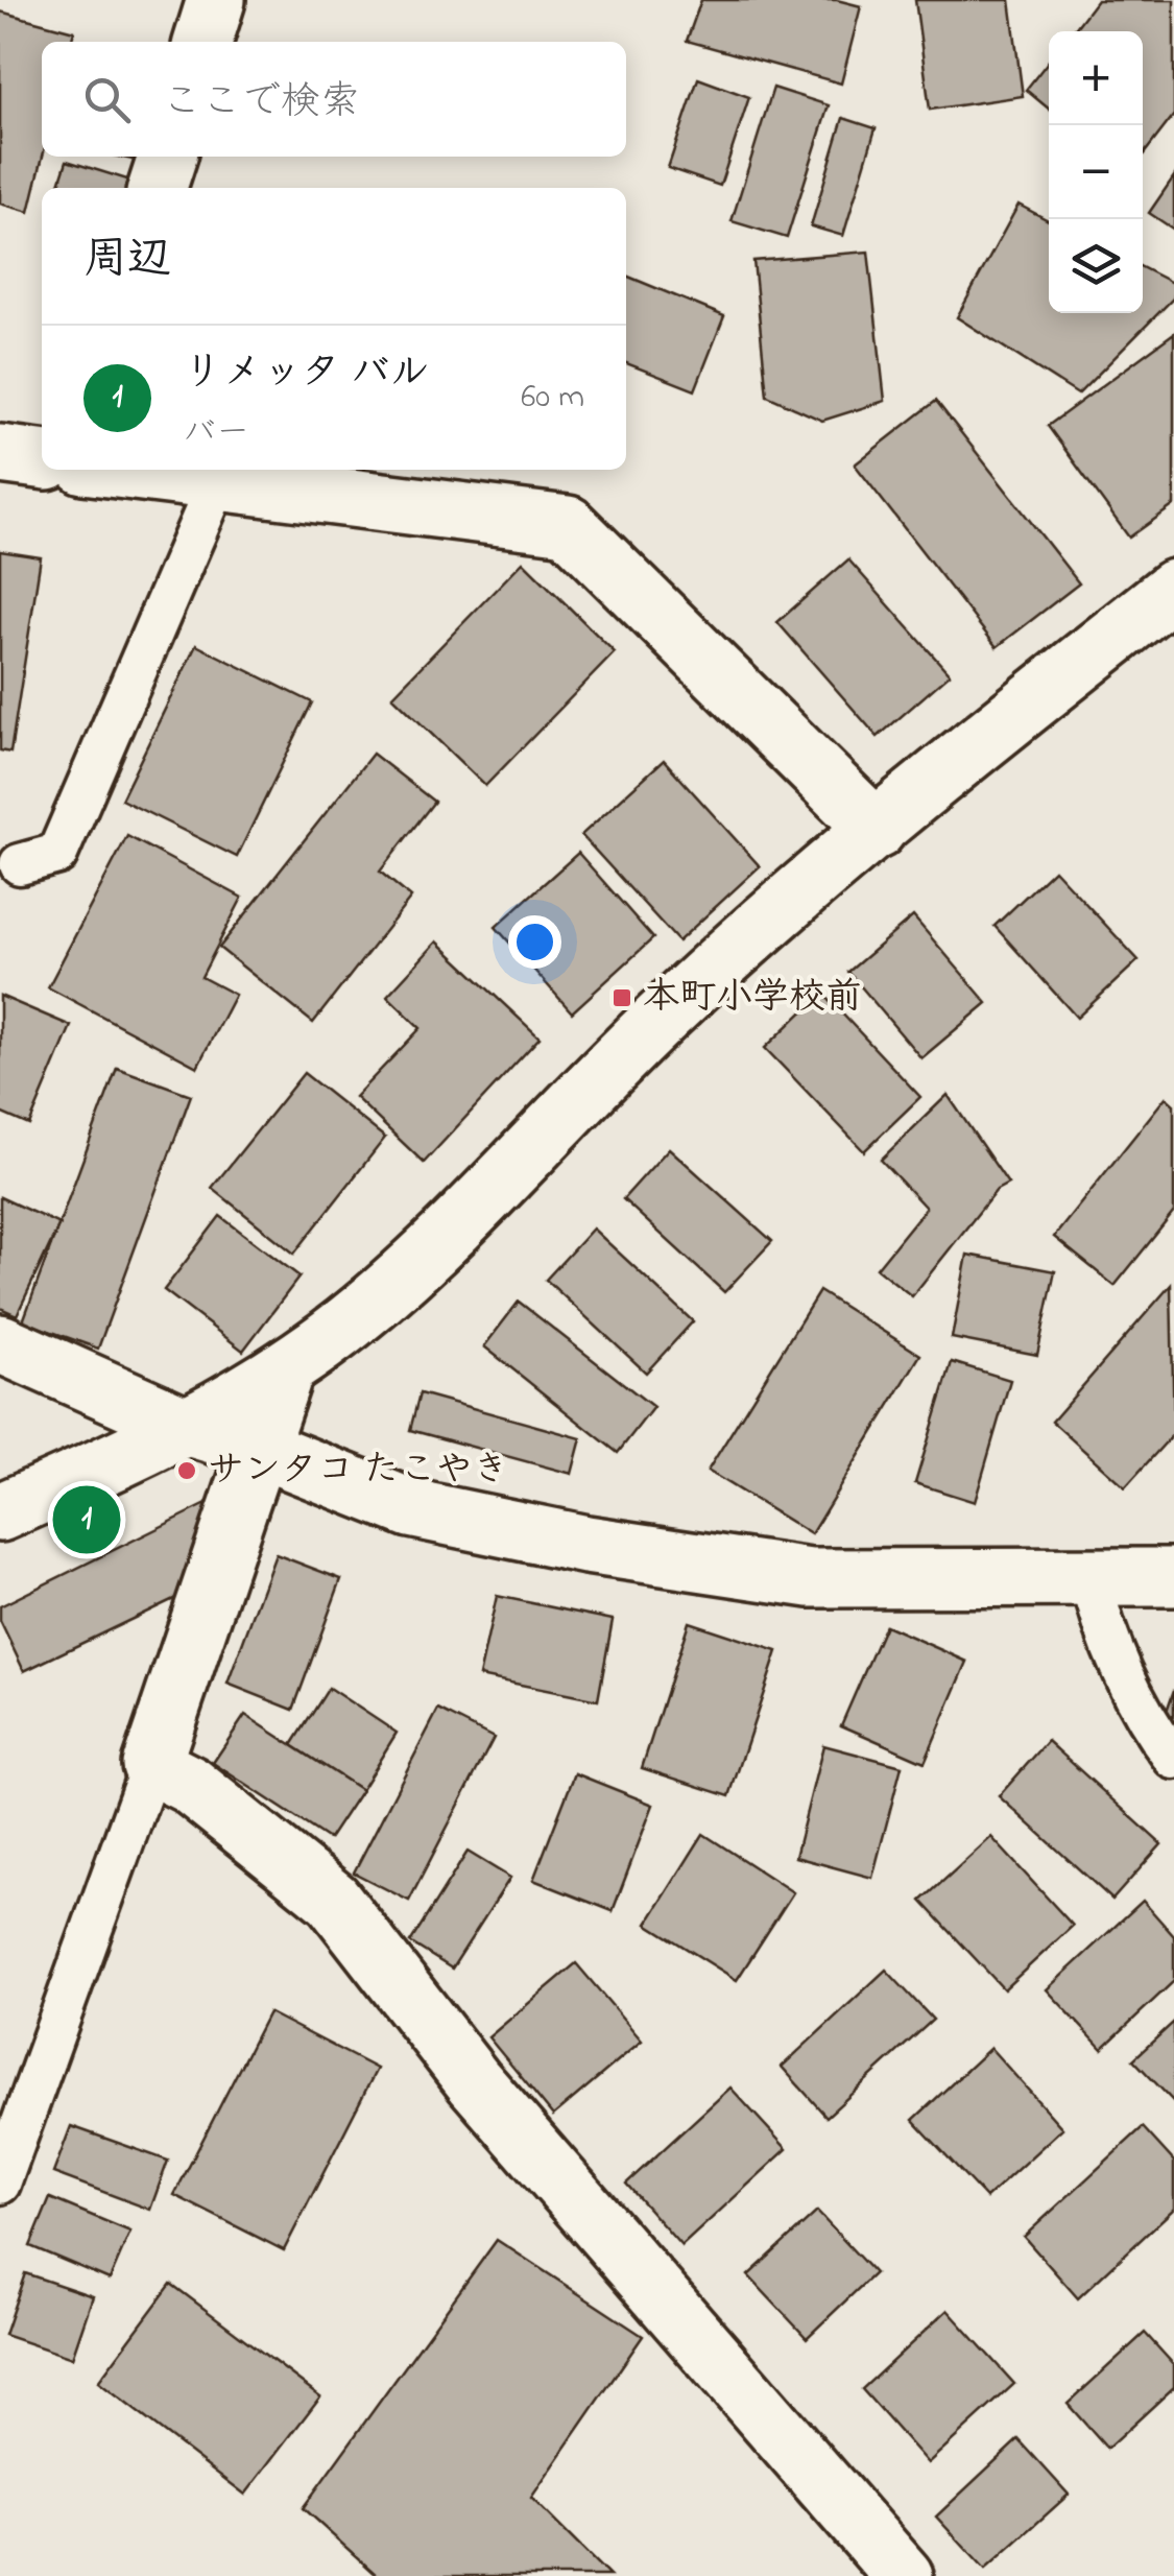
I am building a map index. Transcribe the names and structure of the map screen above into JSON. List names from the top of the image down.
{
  "places": {
    "transit": ["本町小学校前"],
    "other": ["サンタコ たこやき"]
  },
  "page": {
    "map_buttons": ["+", "−"],
    "search": "ここで検索",
    "heading": "周辺",
    "list": [
      {
        "mark": "1",
        "name": "リメッタ バル",
        "note": "バー",
        "value": "60 m"
      }
    ],
    "pins": "1"
  }
}
